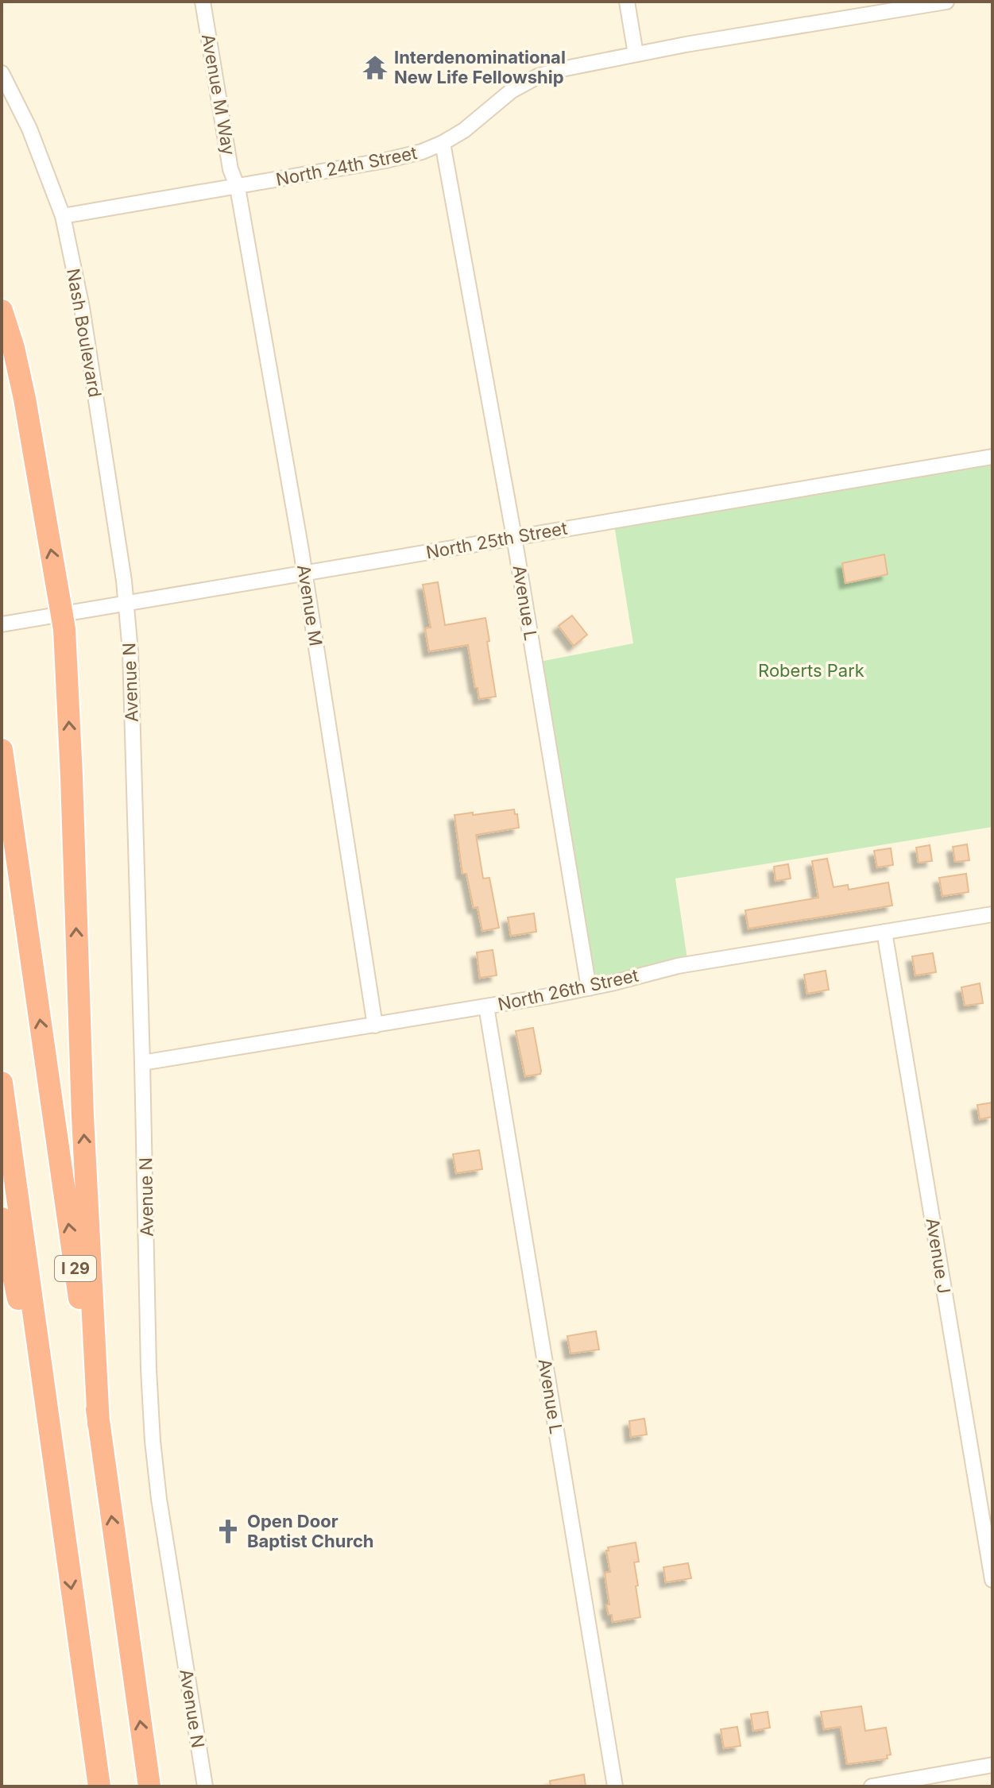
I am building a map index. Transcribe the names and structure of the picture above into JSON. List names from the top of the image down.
{
  "streets": {
    "highway": ["I 29"],
    "street": [
      "Avenue M Way",
      "North 24th Street",
      "Nash Boulevard",
      "North 25th Street",
      "Avenue L",
      "Avenue M",
      "Avenue N",
      "North 26th Street",
      "Avenue J"
    ]
  },
  "crossings": [
    ["Avenue M Way", "North 24th Street"],
    ["Avenue M Way", "Avenue M"],
    ["North 24th Street", "Nash Boulevard"],
    ["North 24th Street", "Avenue L"],
    ["North 24th Street", "Avenue M"],
    ["Nash Boulevard", "North 25th Street"],
    ["Nash Boulevard", "Avenue N"],
    ["North 25th Street", "Avenue L"],
    ["North 25th Street", "Avenue M"],
    ["North 25th Street", "Avenue N"],
    ["Avenue L", "North 26th Street"],
    ["Avenue M", "North 26th Street"],
    ["Avenue N", "North 26th Street"],
    ["North 26th Street", "Avenue J"]
  ],
  "parks": ["Roberts Park"],
  "places": {
    "temple": ["Interdenominational New Life Fellowship"],
    "church": ["Open Door Baptist Church"]
  }
}
